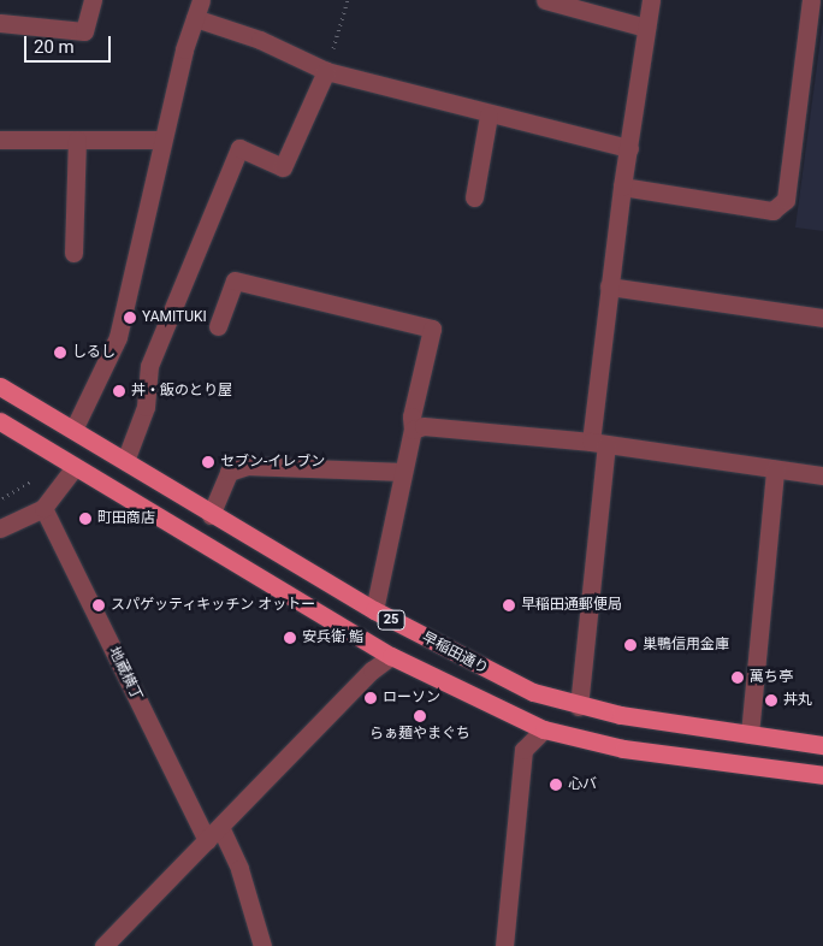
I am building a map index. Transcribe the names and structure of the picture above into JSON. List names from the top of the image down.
{
  "streets": {
    "main road": ["25", "早稲田通り"],
    "street": ["地蔵横丁"]
  },
  "places": [
    "YAMITUKI",
    "しるし",
    "丼・飯のとり屋",
    "セブン-イレブン",
    "町田商店",
    "スパゲッティキッチン オットー",
    "早稲田通郵便局",
    "安兵衛 鮨",
    "巣鴨信用金庫",
    "萬ち亭",
    "ローソン",
    "丼丸",
    "らぁ麺やまぐち",
    "心バ"
  ],
  "scale_bar": "20 m"
}
